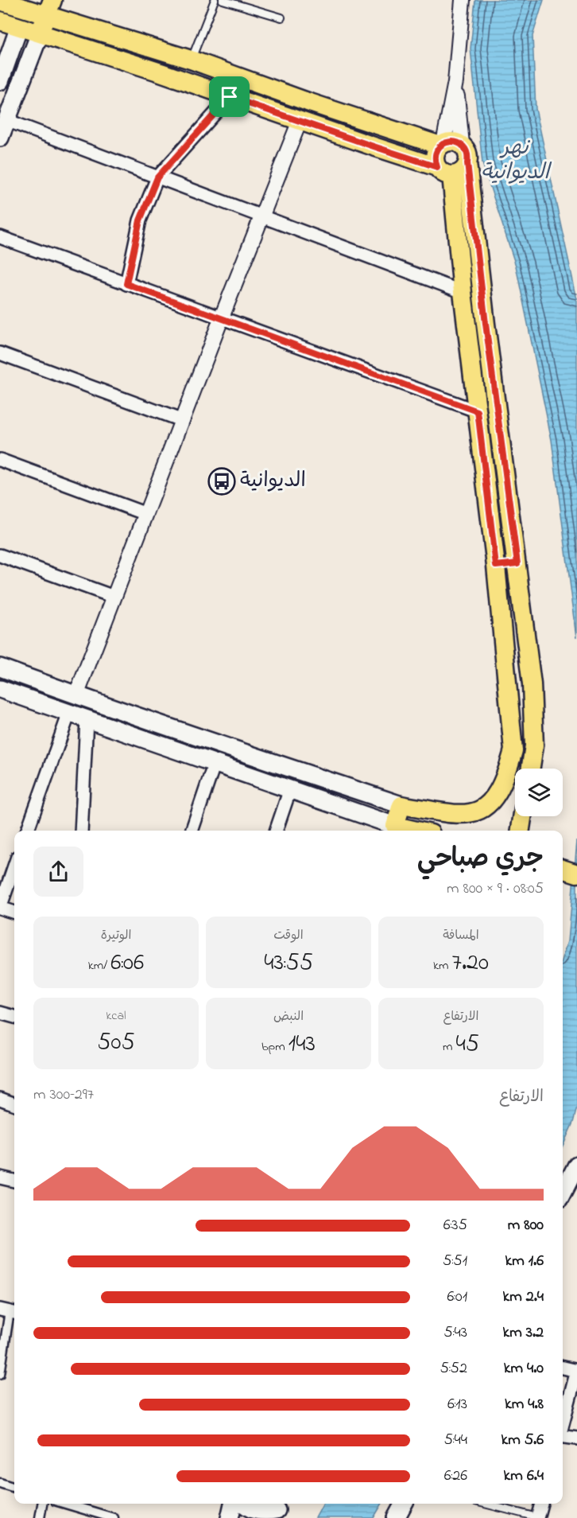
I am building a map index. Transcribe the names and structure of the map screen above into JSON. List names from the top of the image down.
{
  "water": ["نهر الديوانية"],
  "places": {
    "bus stop": ["الديوانية"]
  },
  "page": {
    "heading": ["جري صباحي", "08:05 · 9 × 800 m"],
    "stats": [
      ["المسافة", "7.20 km"],
      ["الوقت", "43:55"],
      ["الوتيرة", "6:06 /km"],
      ["الارتفاع", "45 m"],
      ["النبض", "143 bpm"],
      ["kcal", "505"]
    ],
    "chart": ["الارتفاع", "297–300 m"],
    "list": [
      {
        "name": "800 m",
        "note": "6:35"
      },
      {
        "name": "1.6 km",
        "note": "5:51"
      },
      {
        "name": "2.4 km",
        "note": "6:01"
      },
      {
        "name": "3.2 km",
        "note": "5:43"
      },
      {
        "name": "4.0 km",
        "note": "5:52"
      },
      {
        "name": "4.8 km",
        "note": "6:13"
      },
      {
        "name": "5.6 km",
        "note": "5:44"
      },
      {
        "name": "6.4 km",
        "note": "6:26"
      }
    ]
  }
}
